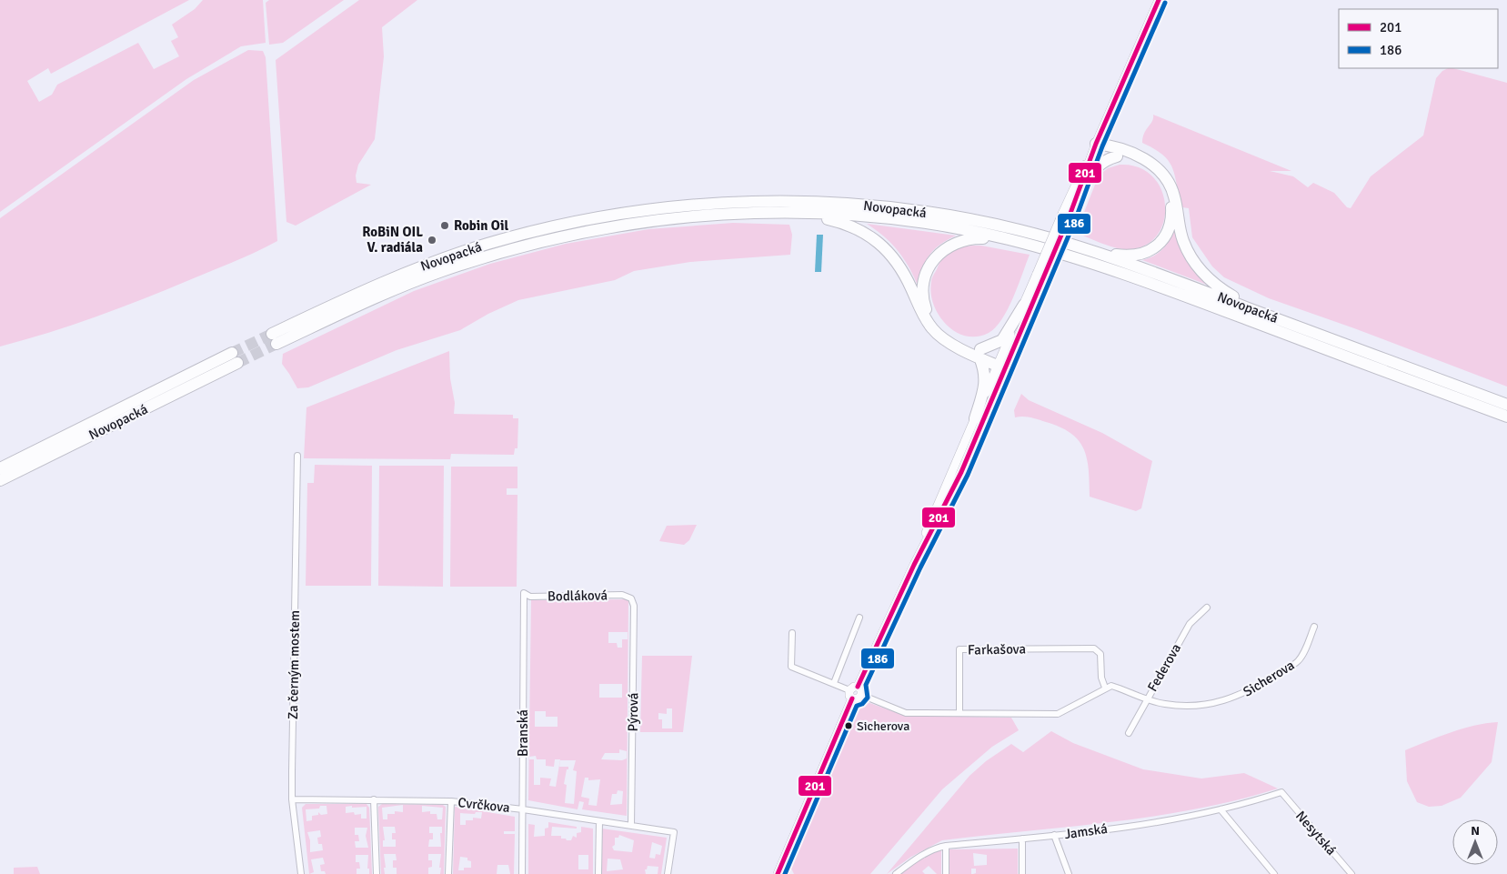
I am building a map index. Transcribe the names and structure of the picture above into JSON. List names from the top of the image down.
{
  "streets": {
    "highway": ["Novopacká"],
    "street": [
      "Bodláková",
      "Farkašova",
      "Za černým mostem",
      "Federova",
      "Sicherova",
      "Pýrová",
      "Branská",
      "Cvrčkova",
      "Jamská",
      "Nesytská"
    ]
  },
  "crossings": [
    ["Bodláková", "Pýrová"],
    ["Bodláková", "Branská"],
    ["Farkašova", "Sicherova"],
    ["Za černým mostem", "Cvrčkova"],
    ["Federova", "Sicherova"],
    ["Pýrová", "Cvrčkova"],
    ["Branská", "Cvrčkova"],
    ["Jamská", "Nesytská"]
  ],
  "places": ["Robin Oil", "RoBiN OIL V. radiála", "Sicherova"],
  "lines": ["transit line 201", "transit line 186"],
  "legend": ["201", "186"],
  "north": "top"
}
